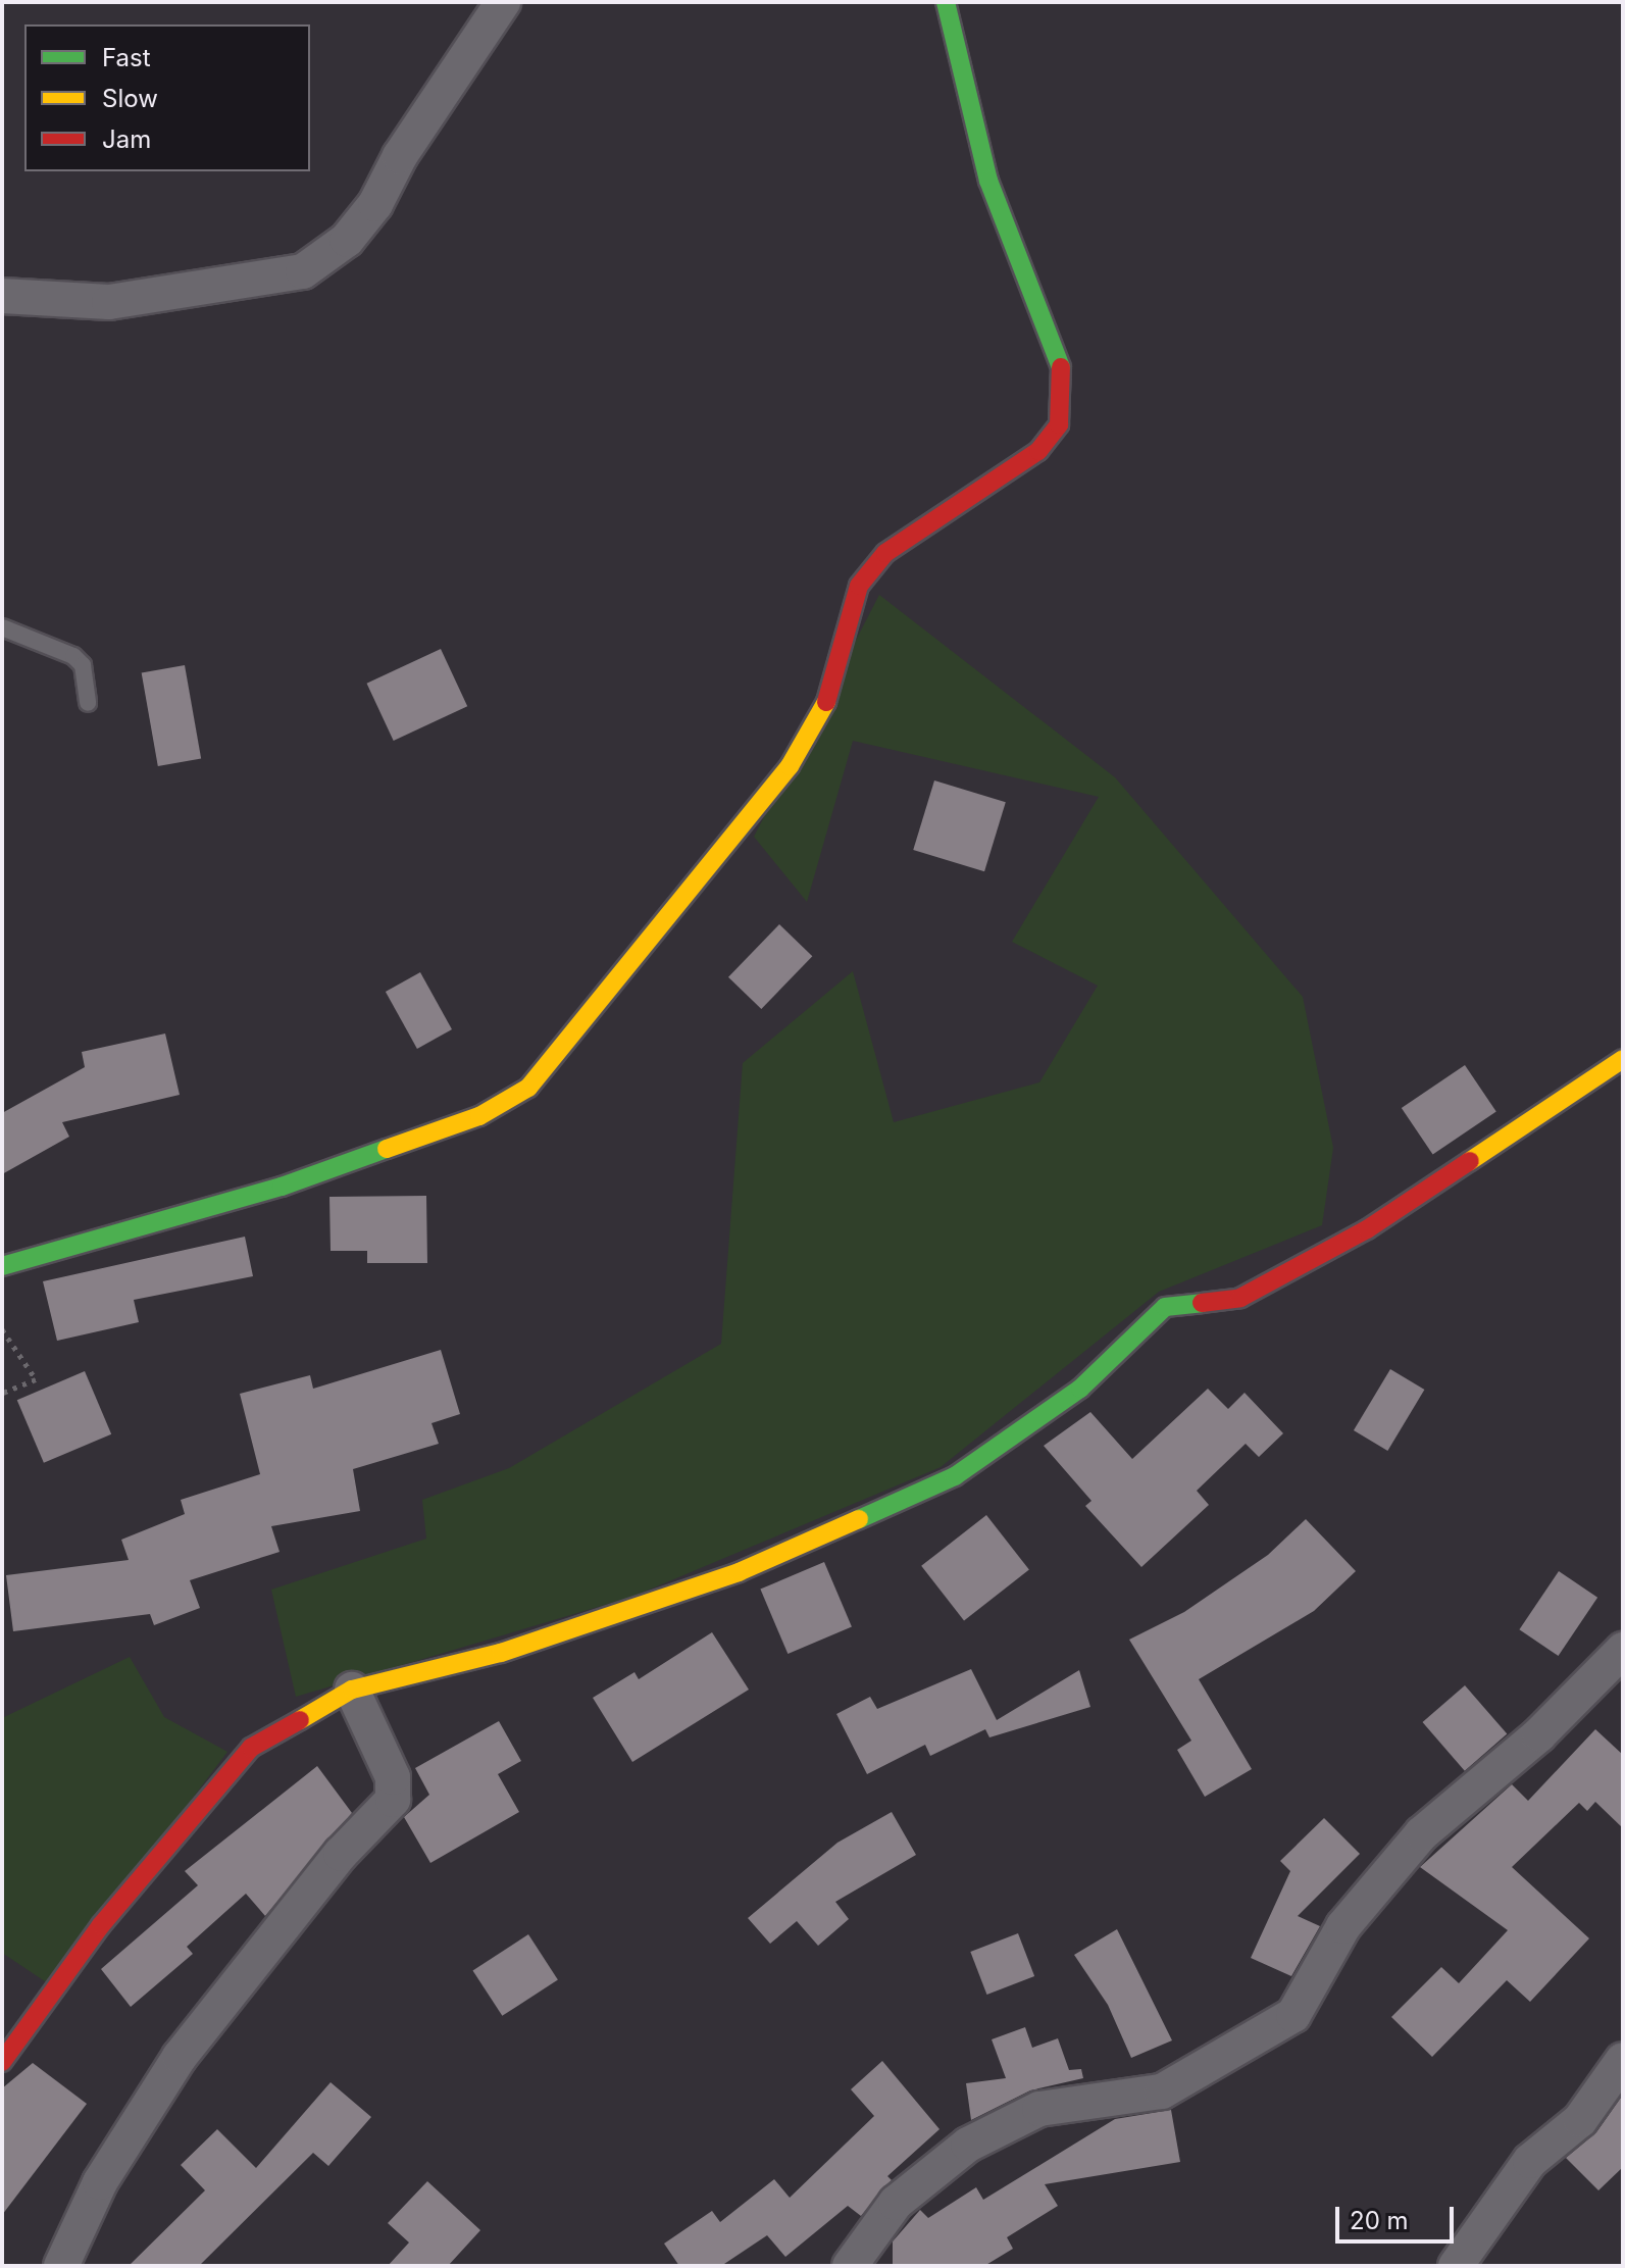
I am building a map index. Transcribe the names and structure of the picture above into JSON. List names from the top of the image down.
{
  "legend": ["Fast", "Slow", "Jam"],
  "scale_bar": "20 m"
}
